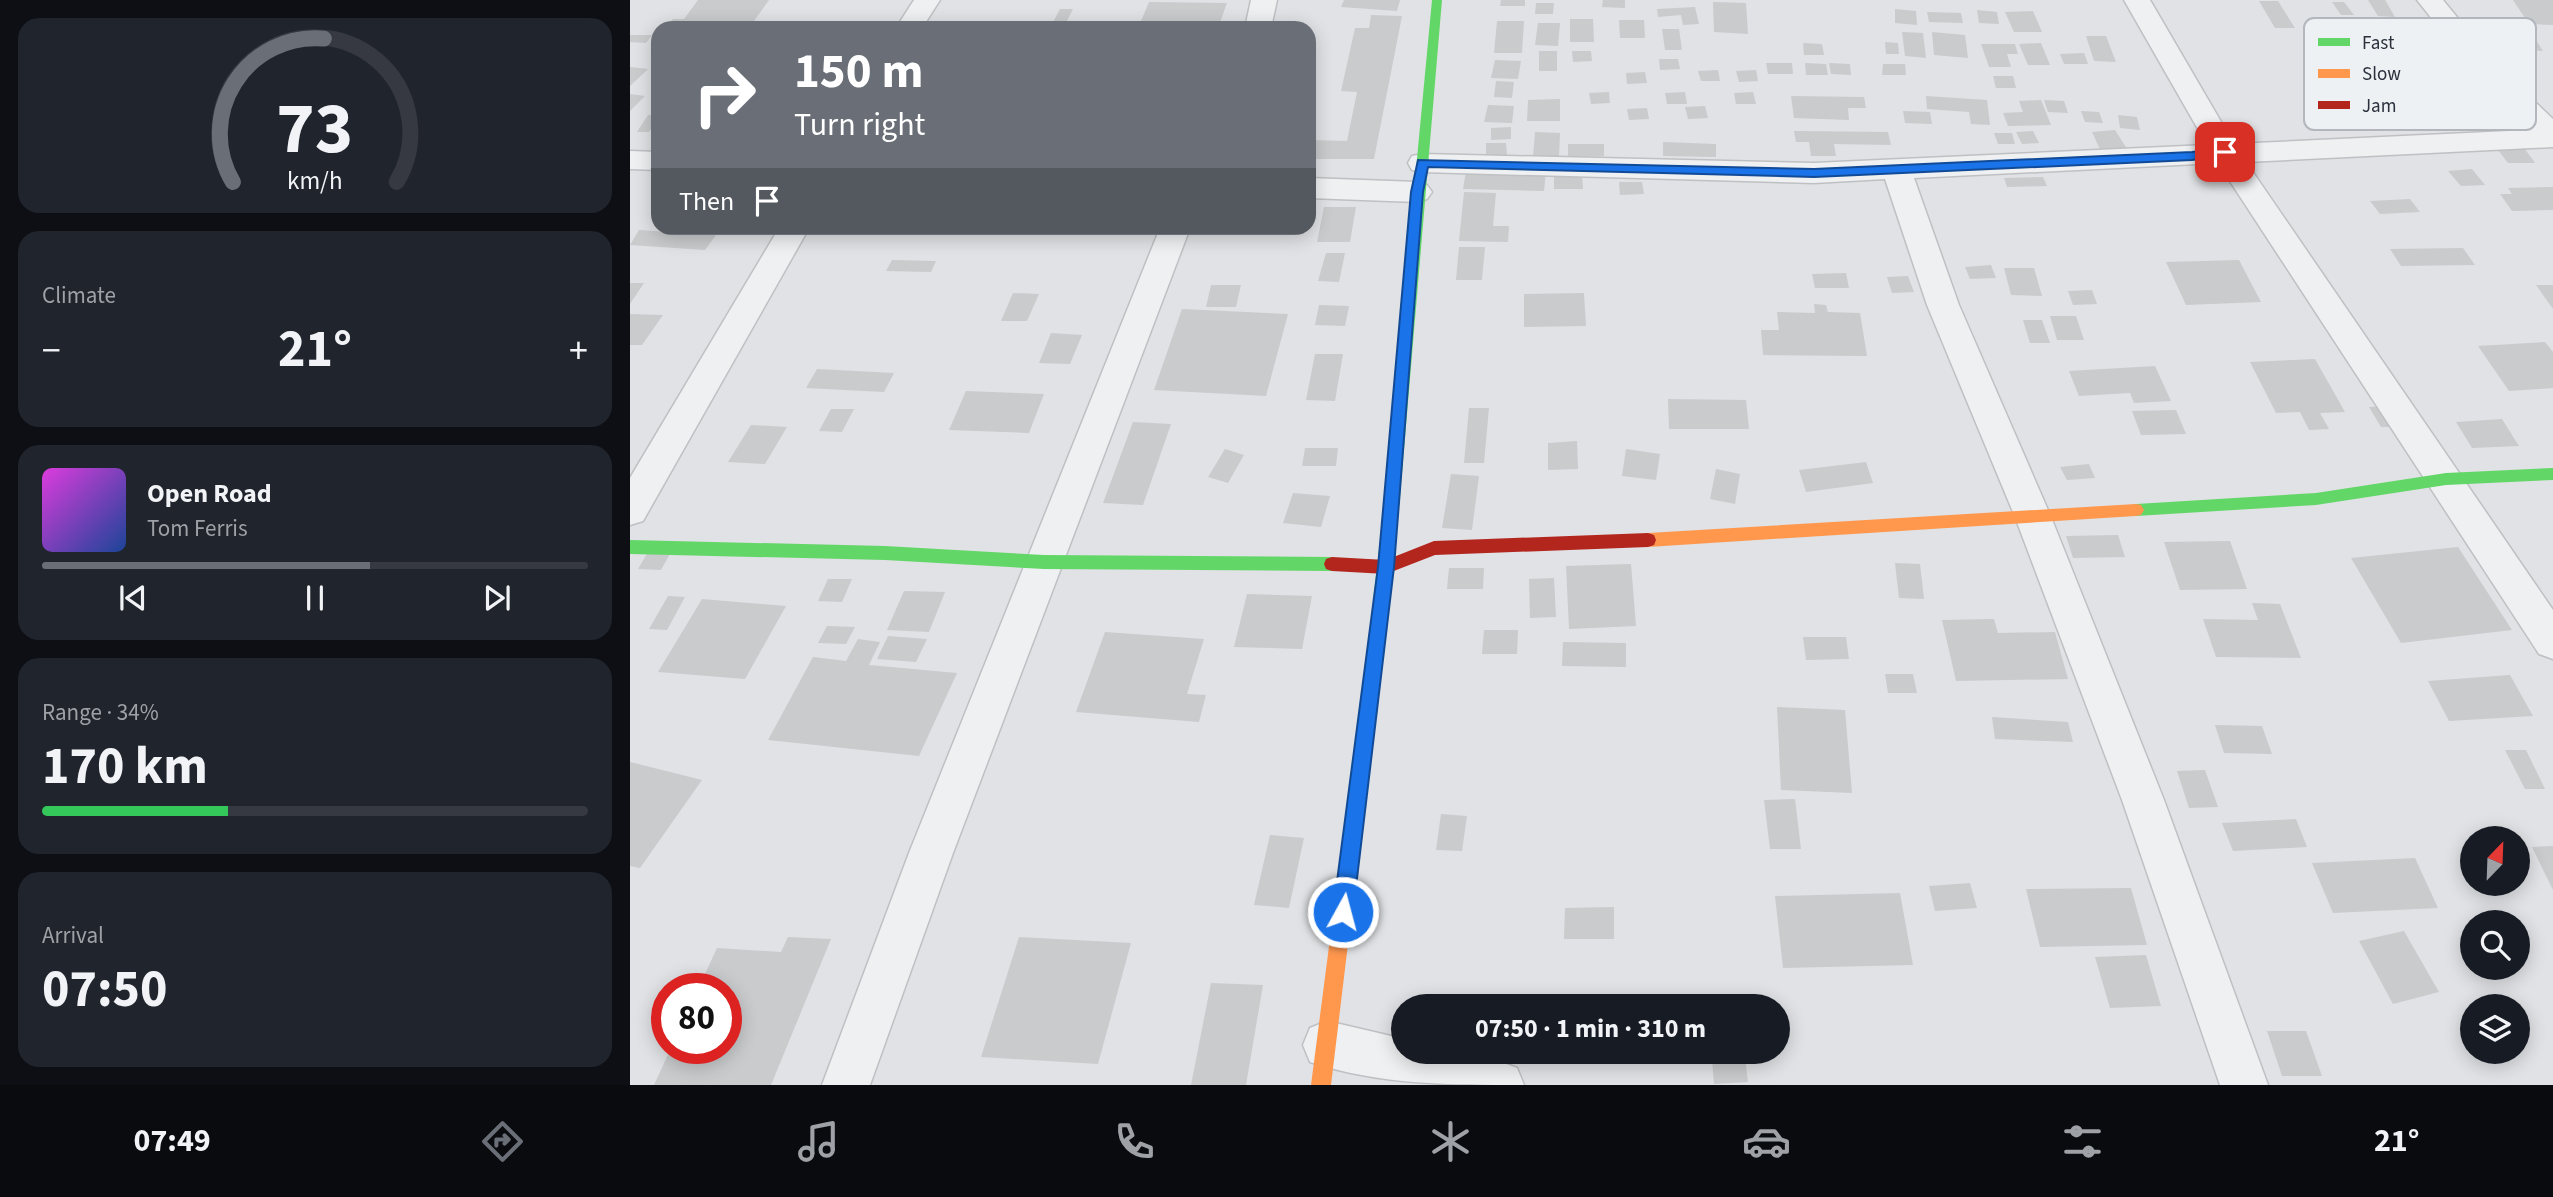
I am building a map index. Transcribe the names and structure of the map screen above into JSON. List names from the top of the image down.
{
  "legend": ["Fast", "Slow", "Jam"],
  "north": "top right",
  "page": {
    "turn": ["150 m", "Turn right"],
    "then": "Then",
    "tile": [
      "Climate",
      ["Range · 34%", "170 km"],
      ["Arrival", "07:50"]
    ],
    "heat": ["−", "21°", "+"],
    "song": ["Open Road", "Tom Ferris"],
    "limit": "80",
    "trip": "07:50 · 1 min · 310 m",
    "tabs": ["07:49", "21°"],
    "gauge": ["73", "km/h"]
  }
}
